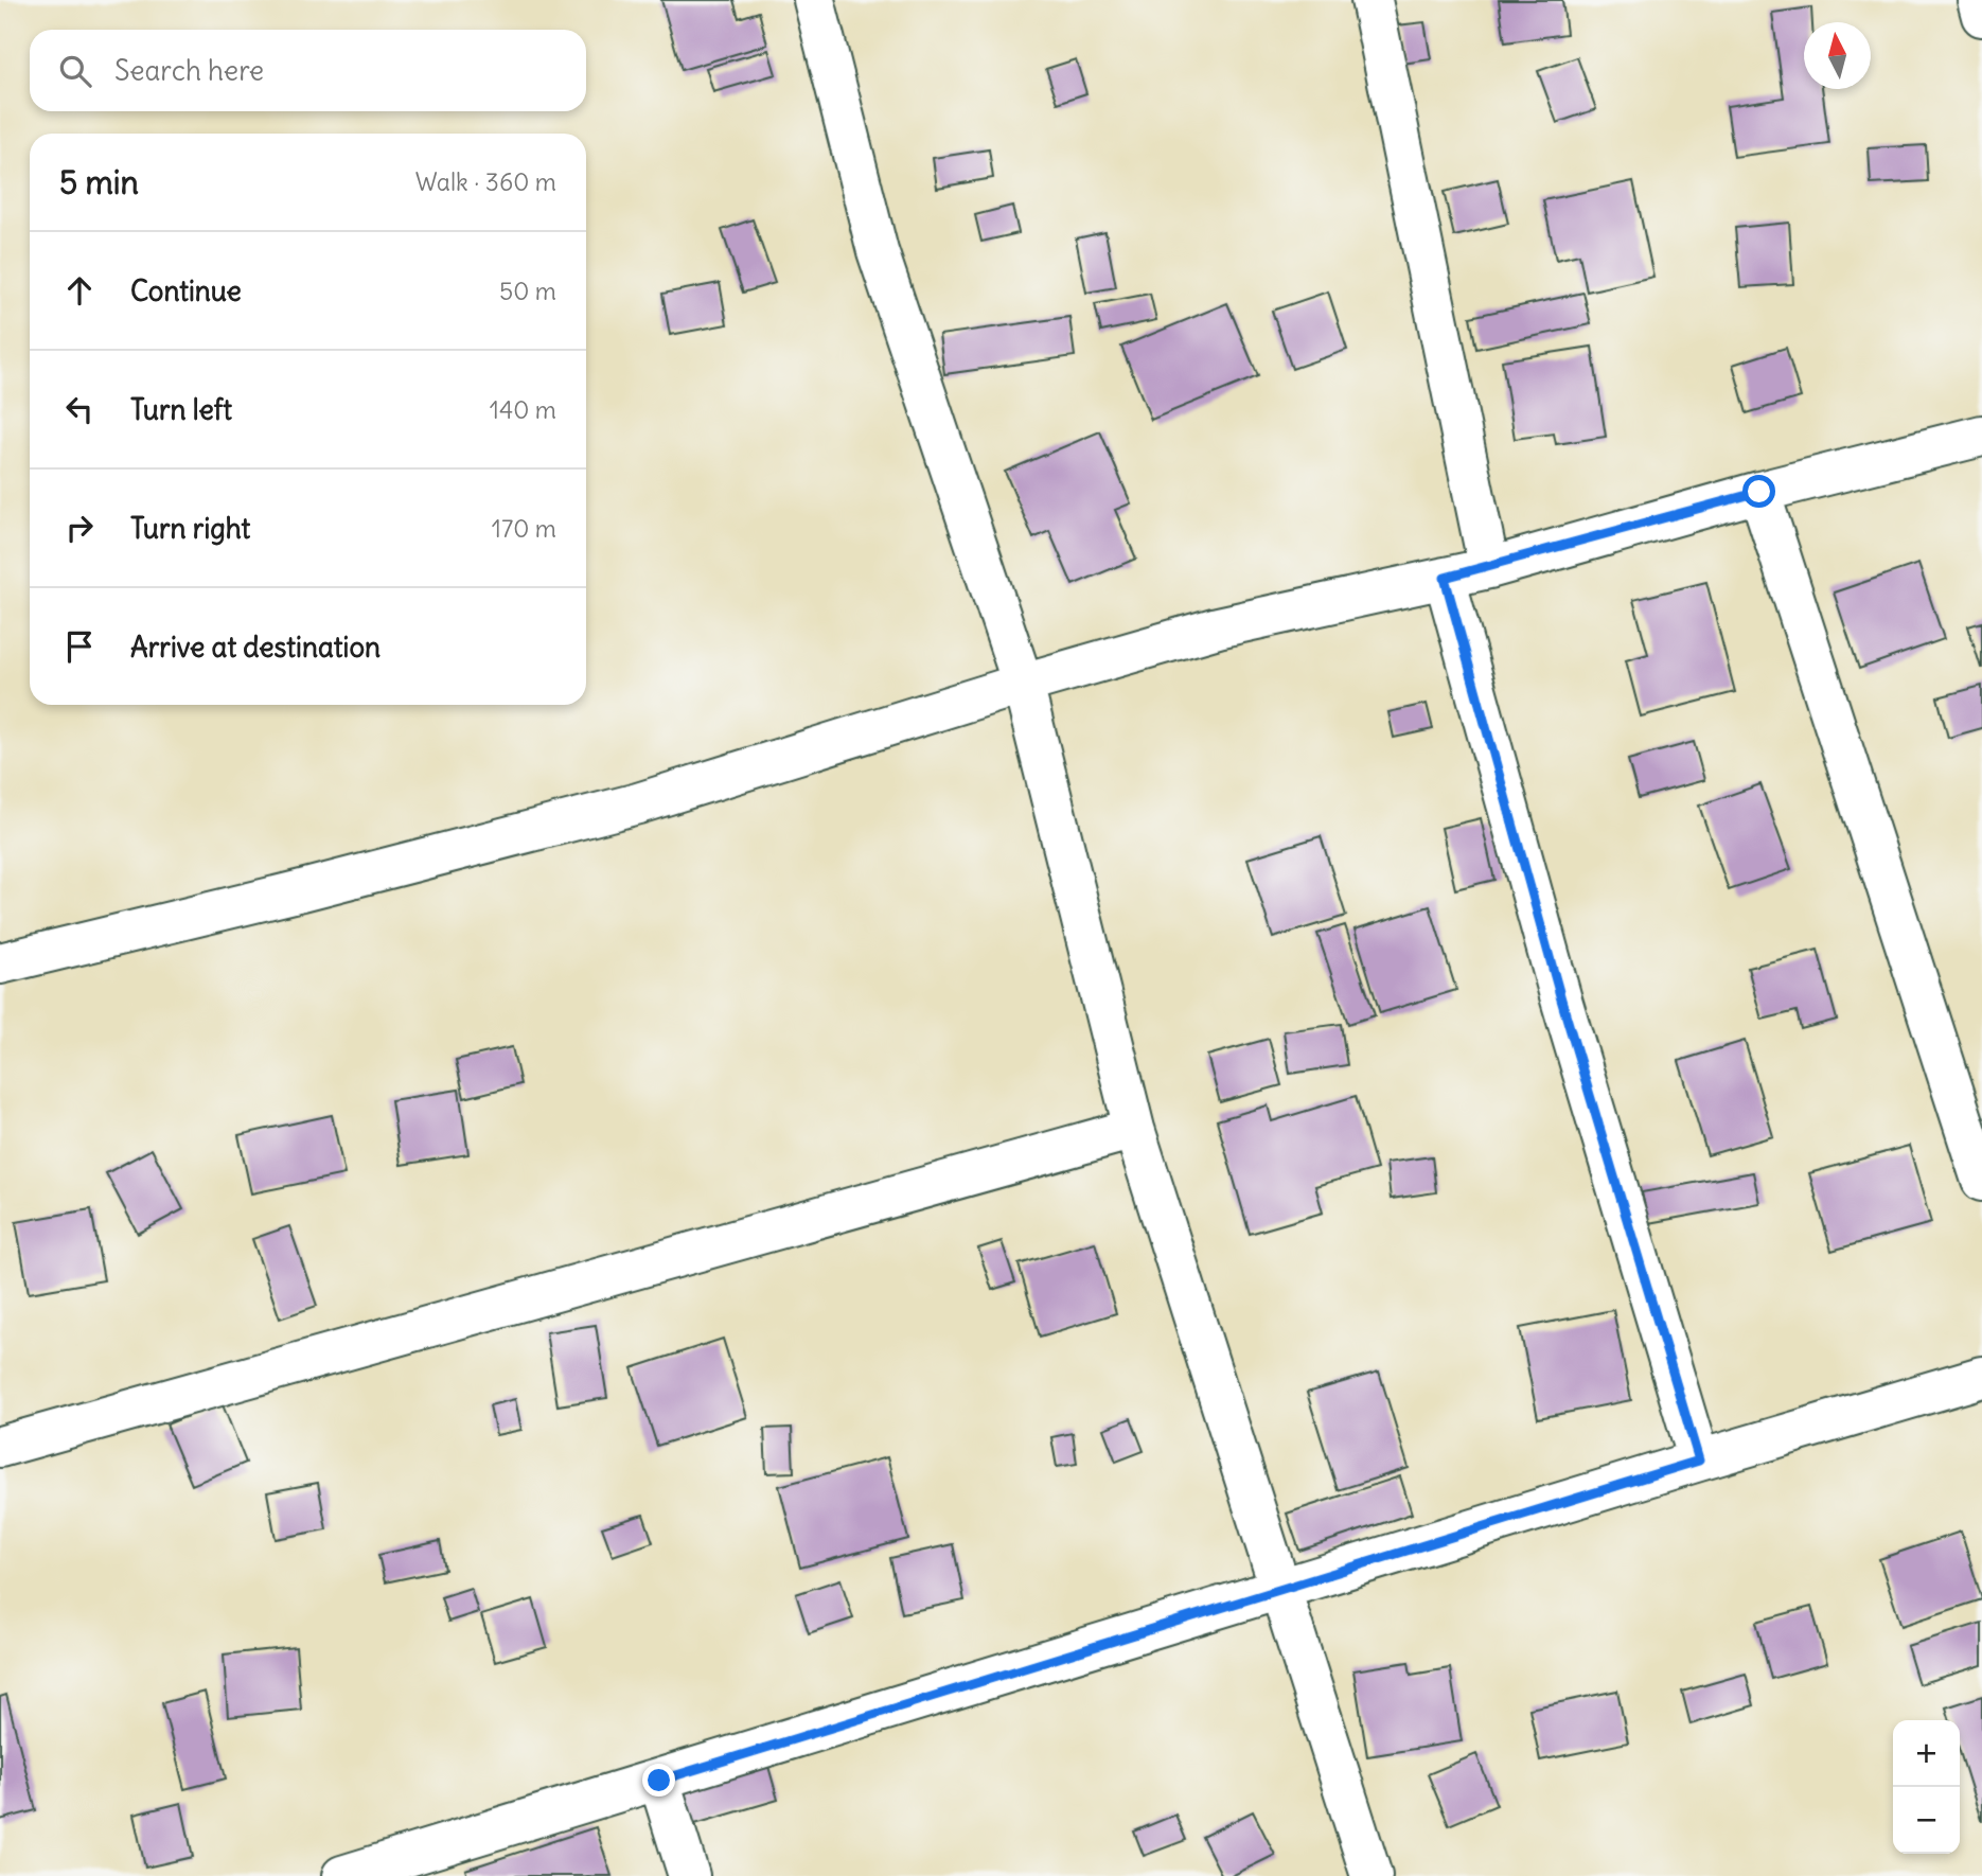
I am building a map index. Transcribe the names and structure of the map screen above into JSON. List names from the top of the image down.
{
  "north": "top",
  "page": {
    "search": "Search here",
    "heading": ["5 min", "Walk · 360 m"],
    "list": [
      ["Continue", "50 m"],
      ["Turn left", "140 m"],
      ["Turn right", "170 m"],
      "Arrive at destination"
    ],
    "map_buttons": ["+", "−"]
  }
}
